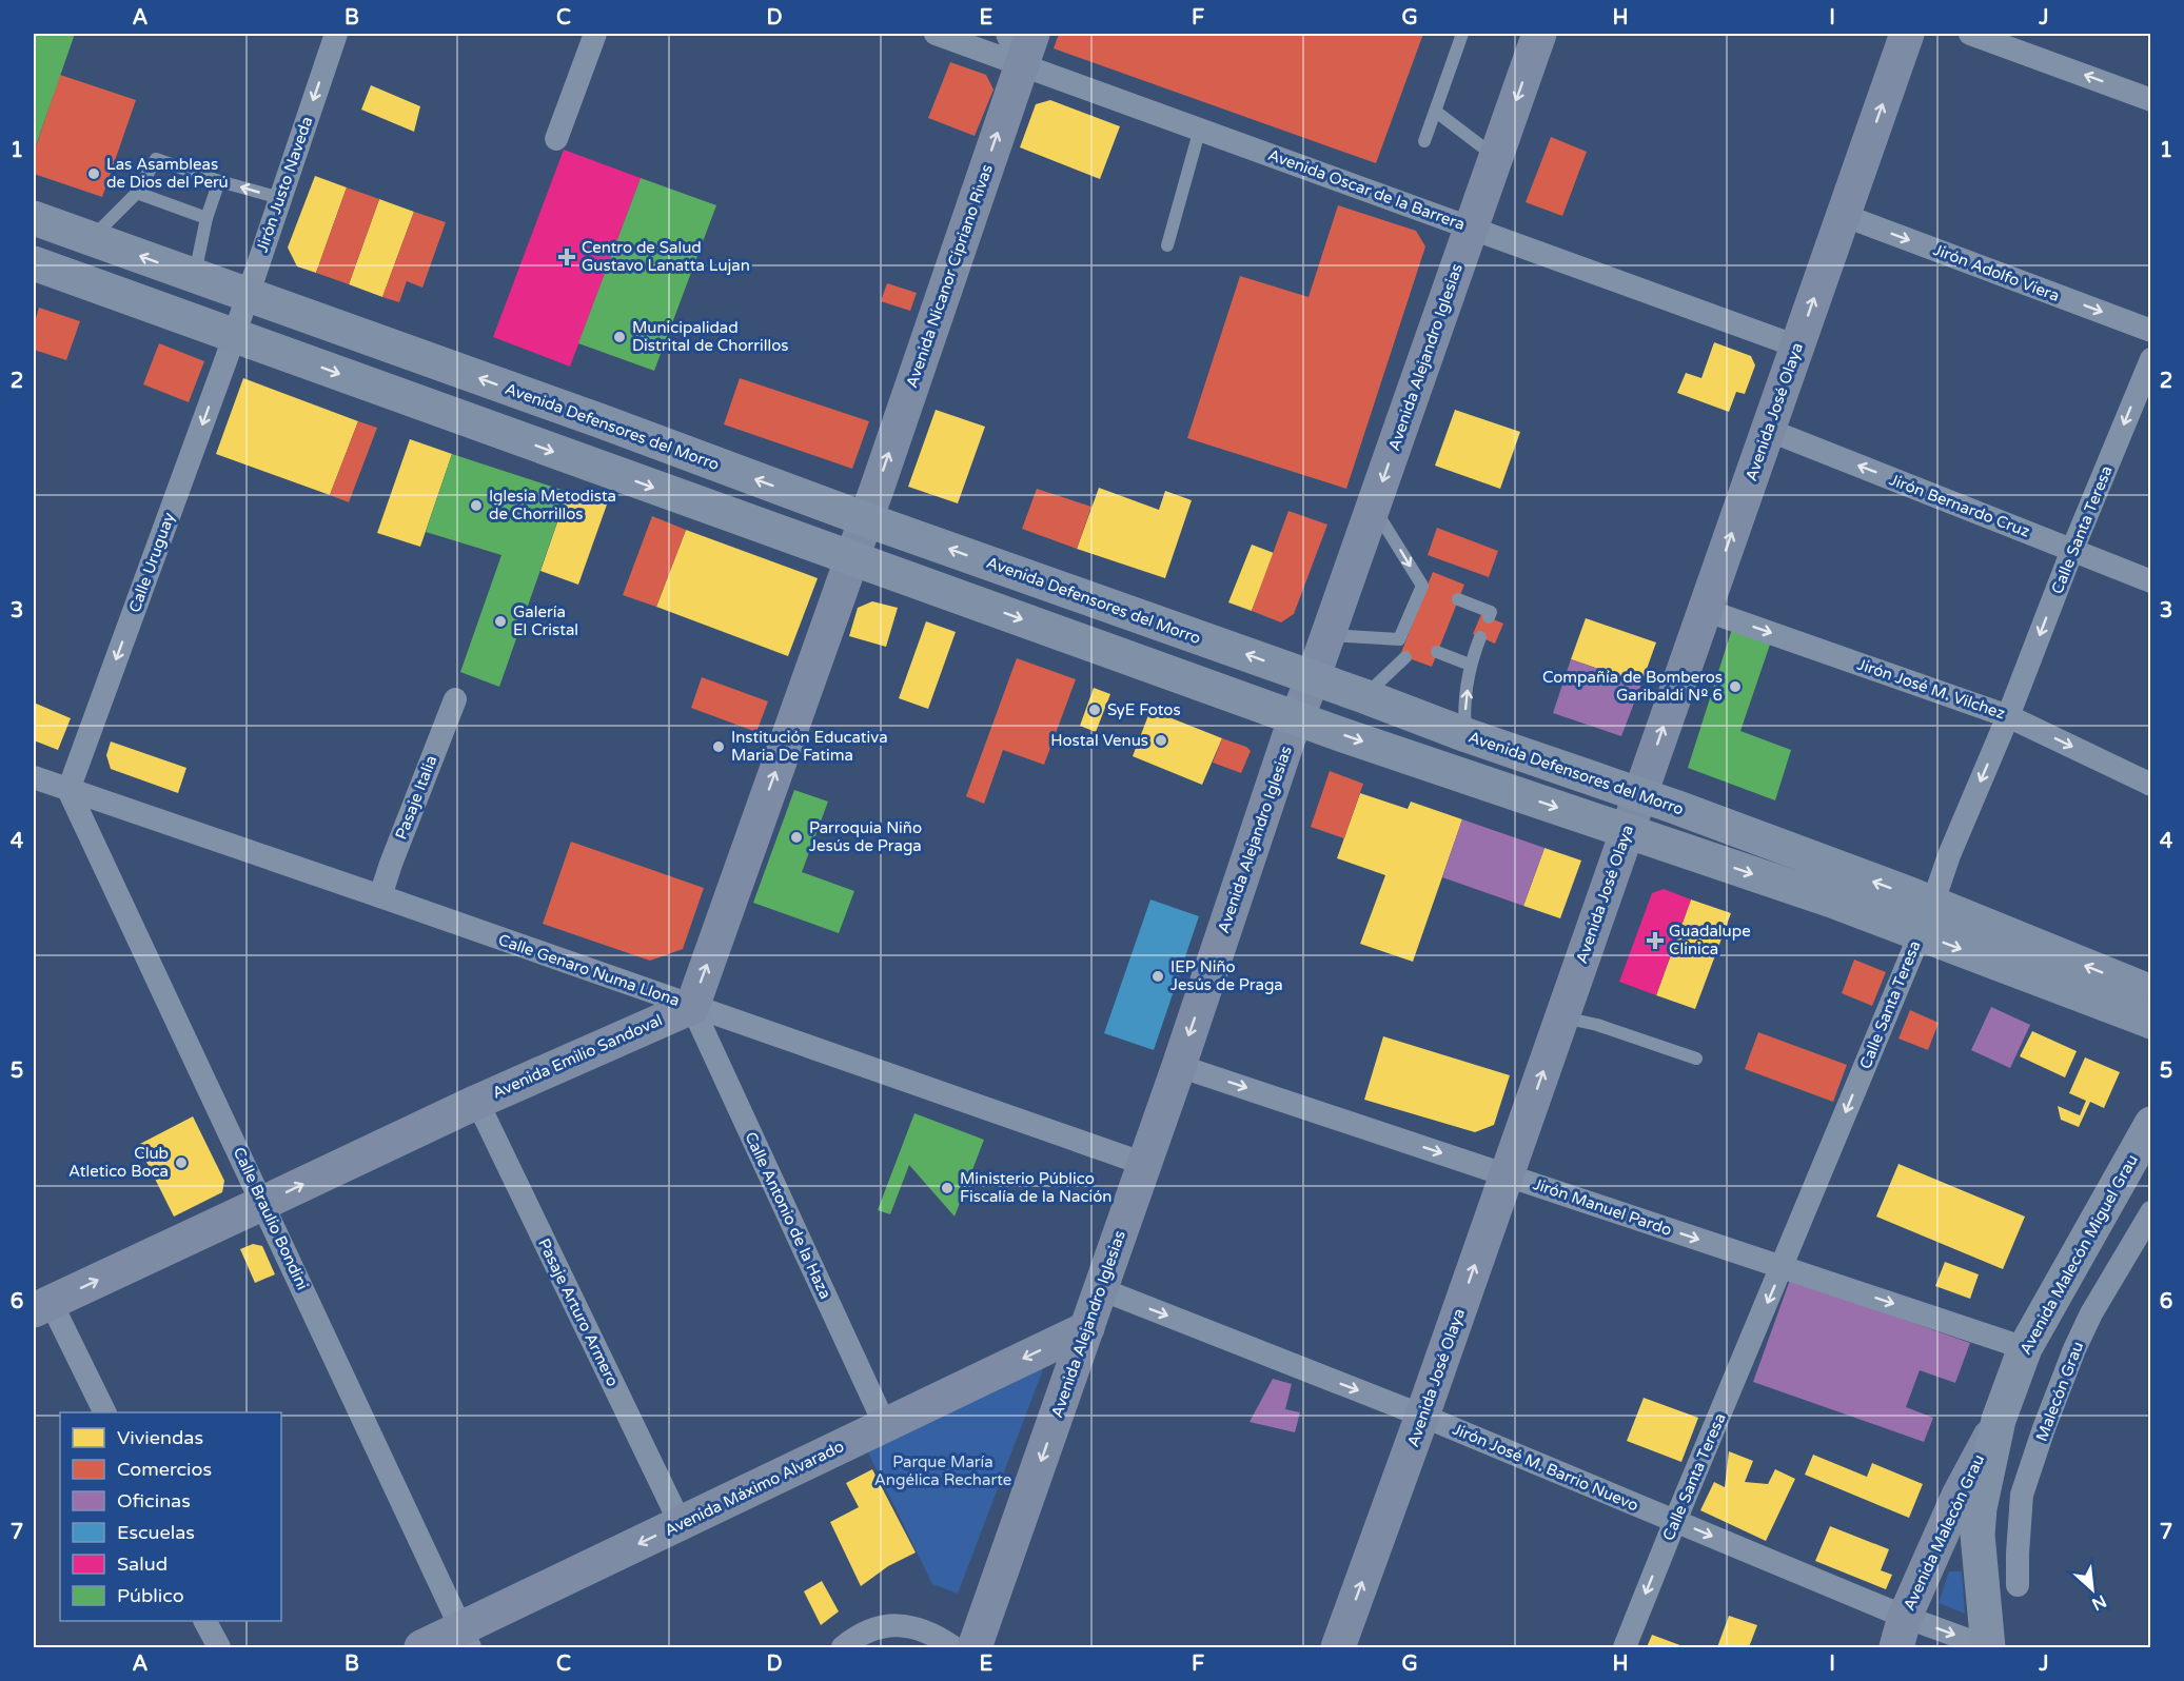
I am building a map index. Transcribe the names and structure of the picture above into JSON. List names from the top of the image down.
{
  "streets": {
    "main road": ["Avenida Defensores del Morro", "Avenida Malecón Miguel Grau"],
    "street": [
      "Jirón Justo Naveda",
      "Avenida Oscar de la Barrera",
      "Jirón Adolfo Viera",
      "Avenida Nicanor Cipriano Rivas",
      "Avenida Alejandro Iglesias",
      "Avenida José Olaya",
      "Jirón Bernardo Cruz",
      "Calle Santa Teresa",
      "Calle Uruguay",
      "Jirón José M. Vilchez",
      "Pasaje Italia",
      "Calle Genaro Numa Llona",
      "Avenida Emilio Sandoval",
      "Jirón Manuel Pardo",
      "Calle Antonio de la Haza",
      "Calle Braulio Bondini",
      "Pasaje Arturo Armero",
      "Malecón Grau",
      "Jirón José M. Barrio Nuevo",
      "Avenida Máximo Alvarado",
      "Avenida Malecón Grau"
    ]
  },
  "crossings": [
    ["Jirón Justo Naveda", "Avenida Defensores del Morro"],
    ["Jirón Justo Naveda", "Calle Uruguay"],
    ["Avenida Oscar de la Barrera", "Avenida Nicanor Cipriano Rivas"],
    ["Avenida Oscar de la Barrera", "Avenida Alejandro Iglesias"],
    ["Avenida Oscar de la Barrera", "Avenida José Olaya"],
    ["Jirón Adolfo Viera", "Avenida José Olaya"],
    ["Avenida Nicanor Cipriano Rivas", "Avenida Defensores del Morro"],
    ["Avenida Alejandro Iglesias", "Avenida Defensores del Morro"],
    ["Avenida Alejandro Iglesias", "Calle Genaro Numa Llona"],
    ["Avenida Alejandro Iglesias", "Jirón Manuel Pardo"],
    ["Avenida Alejandro Iglesias", "Jirón José M. Barrio Nuevo"],
    ["Avenida Alejandro Iglesias", "Avenida Máximo Alvarado"],
    ["Avenida José Olaya", "Avenida Defensores del Morro"],
    ["Avenida José Olaya", "Jirón Bernardo Cruz"],
    ["Avenida José Olaya", "Jirón José M. Vilchez"],
    ["Avenida José Olaya", "Jirón Manuel Pardo"],
    ["Avenida José Olaya", "Jirón José M. Barrio Nuevo"],
    ["Avenida Defensores del Morro", "Calle Santa Teresa"],
    ["Avenida Defensores del Morro", "Calle Uruguay"],
    ["Jirón Bernardo Cruz", "Calle Santa Teresa"],
    ["Calle Santa Teresa", "Jirón José M. Vilchez"],
    ["Calle Santa Teresa", "Jirón Manuel Pardo"],
    ["Calle Santa Teresa", "Jirón José M. Barrio Nuevo"],
    ["Calle Uruguay", "Calle Genaro Numa Llona"],
    ["Calle Uruguay", "Calle Braulio Bondini"],
    ["Pasaje Italia", "Calle Genaro Numa Llona"],
    ["Calle Genaro Numa Llona", "Avenida Emilio Sandoval"],
    ["Calle Genaro Numa Llona", "Calle Antonio de la Haza"],
    ["Calle Genaro Numa Llona", "Calle Braulio Bondini"],
    ["Avenida Emilio Sandoval", "Calle Antonio de la Haza"],
    ["Avenida Emilio Sandoval", "Calle Braulio Bondini"],
    ["Avenida Emilio Sandoval", "Pasaje Arturo Armero"],
    ["Jirón Manuel Pardo", "Avenida Malecón Miguel Grau"],
    ["Calle Antonio de la Haza", "Avenida Máximo Alvarado"],
    ["Calle Braulio Bondini", "Avenida Máximo Alvarado"],
    ["Avenida Malecón Miguel Grau", "Jirón José M. Barrio Nuevo"],
    ["Avenida Malecón Miguel Grau", "Avenida Malecón Grau"],
    ["Pasaje Arturo Armero", "Avenida Máximo Alvarado"],
    ["Jirón José M. Barrio Nuevo", "Avenida Malecón Grau"]
  ],
  "one_way": [
    "Jirón Justo Naveda",
    "Jirón Adolfo Viera",
    "Avenida Nicanor Cipriano Rivas",
    "Avenida Alejandro Iglesias",
    "Avenida José Olaya",
    "Jirón Bernardo Cruz",
    "Calle Santa Teresa",
    "Calle Uruguay",
    "Jirón José M. Vilchez",
    "Avenida Emilio Sandoval",
    "Jirón Manuel Pardo",
    "Jirón José M. Barrio Nuevo",
    "Avenida Máximo Alvarado"
  ],
  "parks": ["Parque María Angélica Recharte"],
  "places": {
    "other": [
      "Las Asambleas de Dios del Perú",
      "Municipalidad Distrital de Chorrillos",
      "Iglesia Metodista de Chorrillos",
      "Galería El Cristal",
      "Compañía de Bomberos Garibaldi Nº 6",
      "SyE Fotos",
      "Hostal Venus",
      "Institución Educativa Maria De Fatima",
      "Parroquia Niño Jesús de Praga",
      "IEP Niño Jesús de Praga",
      "Club Atletico Boca",
      "Ministerio Público Fiscalía de la Nación"
    ],
    "health": ["Centro de Salud Gustavo Lanatta Lujan", "Guadalupe Clinica"]
  },
  "legend": [
    "Viviendas",
    "Comercios",
    "Oficinas",
    "Escuelas",
    "Salud",
    "Público"
  ],
  "north": "bottom right",
  "grid": {
    "columns": [
      "A",
      "B",
      "C",
      "D",
      "E",
      "F",
      "G",
      "H",
      "I",
      "J"
    ],
    "rows": [
      "1",
      "2",
      "3",
      "4",
      "5",
      "6",
      "7"
    ]
  }
}
